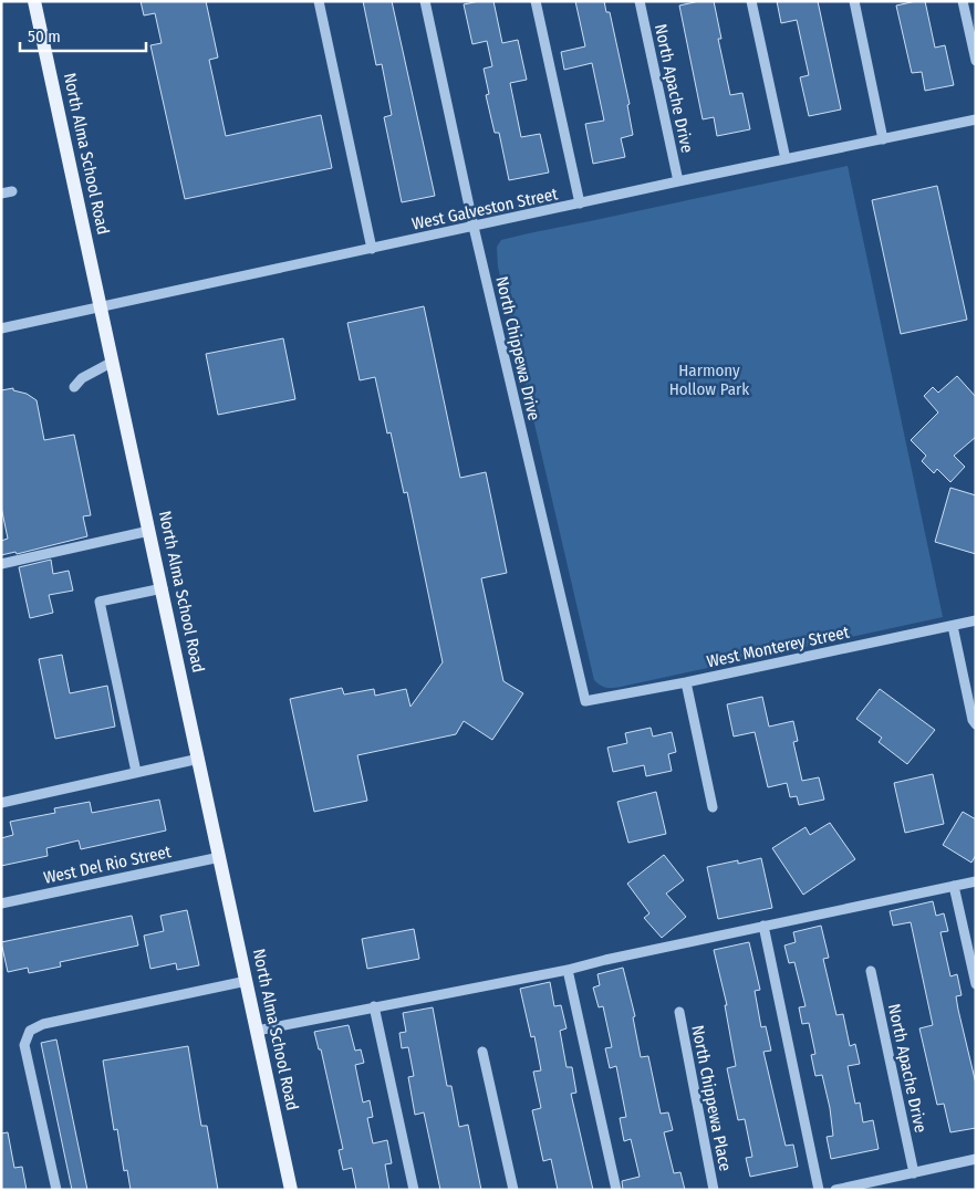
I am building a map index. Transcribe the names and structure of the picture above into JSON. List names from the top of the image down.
{
  "streets": {
    "main road": ["North Alma School Road"],
    "street": [
      "North Apache Drive",
      "West Galveston Street",
      "North Chippewa Drive",
      "West Monterey Street",
      "West Del Rio Street",
      "North Chippewa Place"
    ]
  },
  "crossings": [
    ["North Apache Drive", "West Galveston Street"],
    ["North Alma School Road", "West Galveston Street"],
    ["North Alma School Road", "West Del Rio Street"],
    ["West Galveston Street", "North Chippewa Drive"],
    ["North Chippewa Drive", "West Monterey Street"]
  ],
  "parks": ["Harmony Hollow Park"],
  "scale_bar": "50 m"
}
